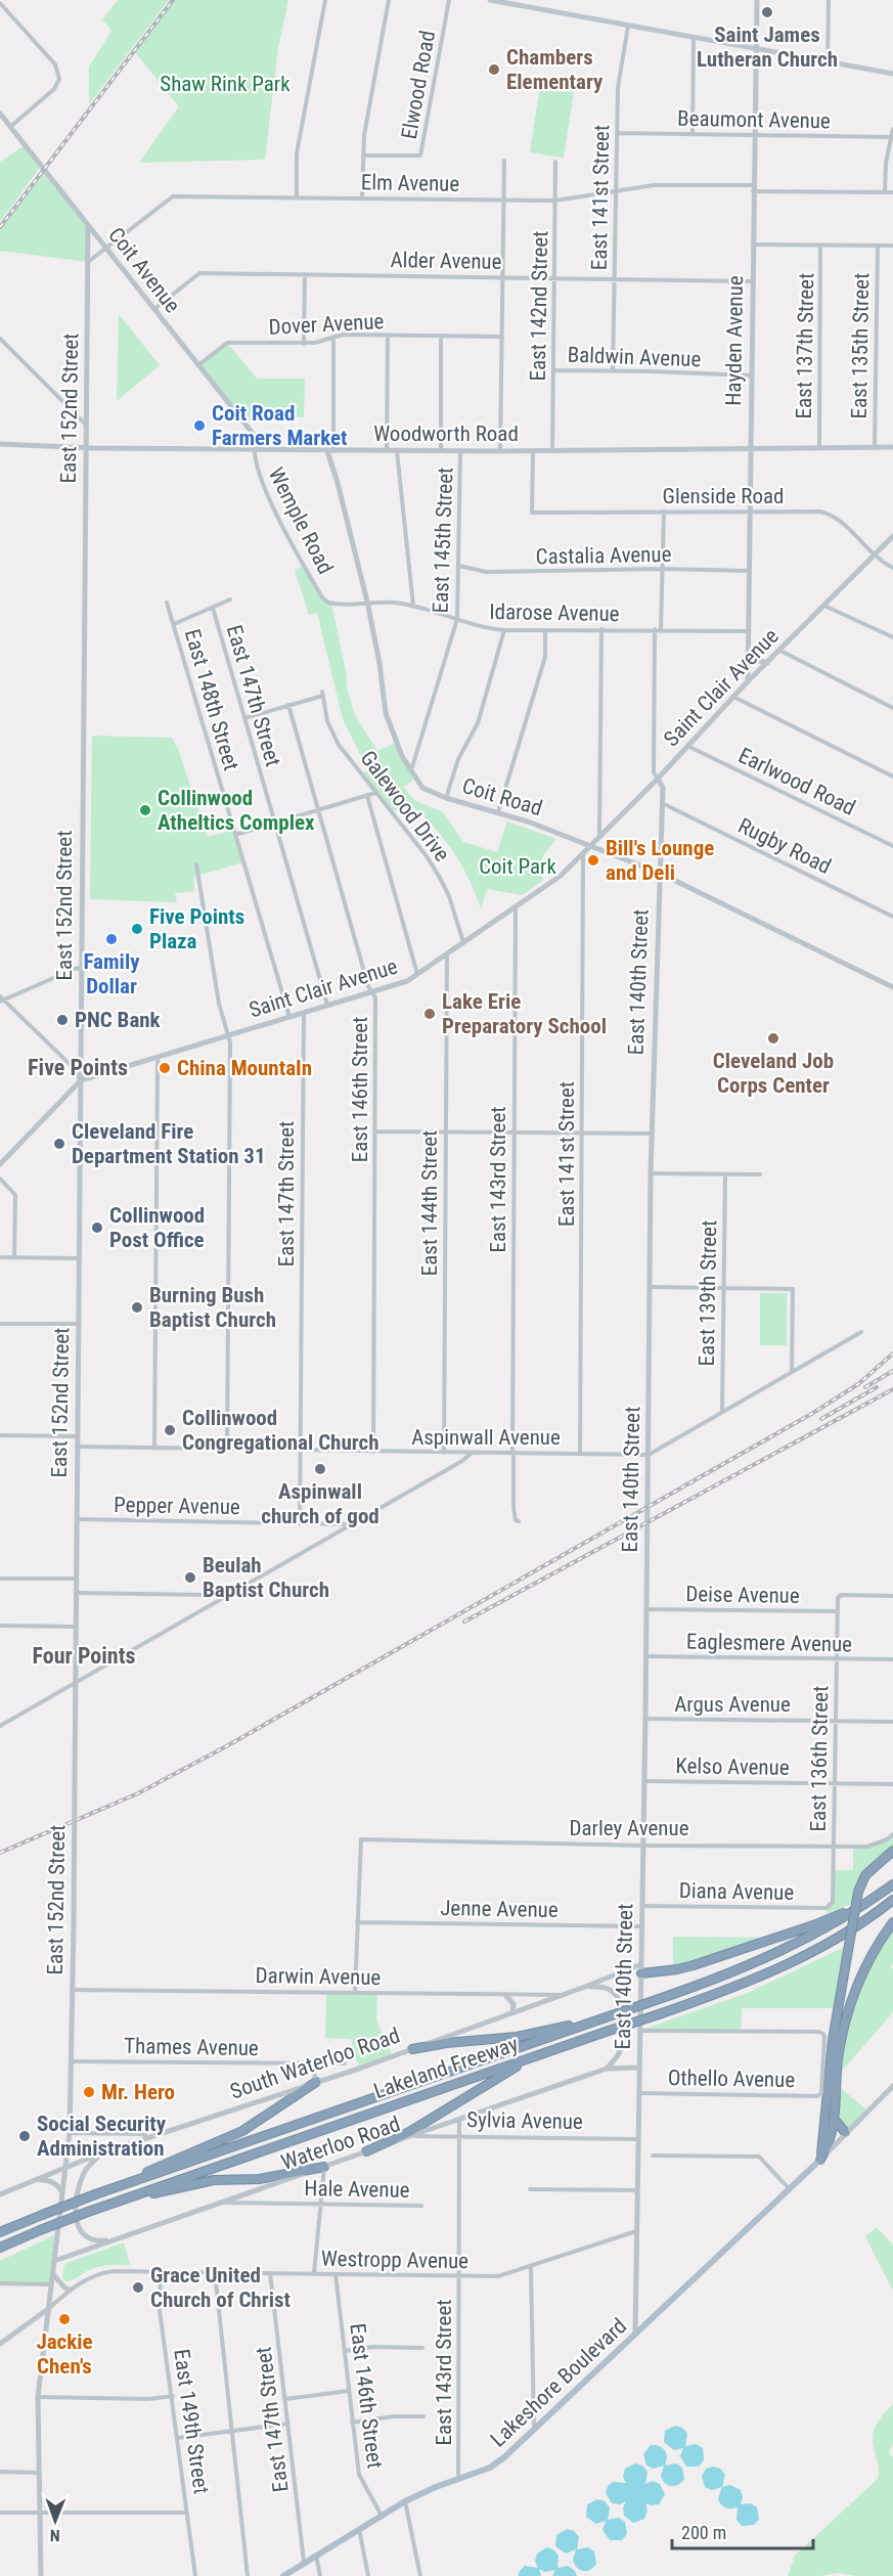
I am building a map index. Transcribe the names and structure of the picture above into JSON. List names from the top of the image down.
{
  "streets": {
    "highway": ["Lakeland Freeway"],
    "main road": ["Lakeshore Boulevard"],
    "street": [
      "Elwood Road",
      "Beaumont Avenue",
      "Elm Avenue",
      "East 141st Street",
      "Alder Avenue",
      "Coit Avenue",
      "East 142nd Street",
      "Dover Avenue",
      "Hayden Avenue",
      "East 137th Street",
      "East 135th Street",
      "Baldwin Avenue",
      "East 152nd Street",
      "Woodworth Road",
      "Glenside Road",
      "Wemple Road",
      "East 145th Street",
      "Castalia Avenue",
      "Idarose Avenue",
      "Saint Clair Avenue",
      "East 147th Street",
      "East 148th Street",
      "Earlwood Road",
      "Coit Road",
      "Galewood Drive",
      "Rugby Road",
      "East 140th Street",
      "East 146th Street",
      "East 143rd Street",
      "East 144th Street",
      "East 139th Street",
      "Aspinwall Avenue",
      "Pepper Avenue",
      "Deise Avenue",
      "Eaglesmere Avenue",
      "Argus Avenue",
      "East 136th Street",
      "Kelso Avenue",
      "Darley Avenue",
      "Diana Avenue",
      "Jenne Avenue",
      "Darwin Avenue",
      "Thames Avenue",
      "South Waterloo Road",
      "Othello Avenue",
      "Sylvia Avenue",
      "Waterloo Road",
      "Hale Avenue",
      "Westropp Avenue",
      "East 149th Street"
    ]
  },
  "crossings": [
    ["Beaumont Avenue", "East 141st Street"],
    ["Beaumont Avenue", "Hayden Avenue"],
    ["Elm Avenue", "East 141st Street"],
    ["Elm Avenue", "Coit Avenue"],
    ["Elm Avenue", "East 142nd Street"],
    ["Elm Avenue", "Hayden Avenue"],
    ["Elm Avenue", "East 152nd Street"],
    ["East 141st Street", "Alder Avenue"],
    ["East 141st Street", "Baldwin Avenue"],
    ["East 141st Street", "Saint Clair Avenue"],
    ["East 141st Street", "Aspinwall Avenue"],
    ["Alder Avenue", "Coit Avenue"],
    ["Alder Avenue", "East 142nd Street"],
    ["Alder Avenue", "Hayden Avenue"],
    ["Coit Avenue", "Dover Avenue"],
    ["Coit Avenue", "East 152nd Street"],
    ["Coit Avenue", "Woodworth Road"],
    ["Coit Avenue", "Wemple Road"],
    ["East 142nd Street", "Baldwin Avenue"],
    ["East 142nd Street", "Woodworth Road"],
    ["Hayden Avenue", "Baldwin Avenue"],
    ["Hayden Avenue", "Woodworth Road"],
    ["Hayden Avenue", "Glenside Road"],
    ["Hayden Avenue", "Castalia Avenue"],
    ["Hayden Avenue", "Idarose Avenue"],
    ["Hayden Avenue", "Saint Clair Avenue"],
    ["East 137th Street", "Woodworth Road"],
    ["East 135th Street", "Woodworth Road"],
    ["East 152nd Street", "Woodworth Road"],
    ["East 152nd Street", "Saint Clair Avenue"],
    ["East 152nd Street", "Aspinwall Avenue"],
    ["East 152nd Street", "Pepper Avenue"],
    ["East 152nd Street", "Darwin Avenue"],
    ["East 152nd Street", "Thames Avenue"],
    ["East 152nd Street", "South Waterloo Road"],
    ["East 152nd Street", "Waterloo Road"],
    ["East 152nd Street", "Westropp Avenue"],
    ["Woodworth Road", "Glenside Road"],
    ["Woodworth Road", "Wemple Road"],
    ["Woodworth Road", "East 145th Street"],
    ["Woodworth Road", "Coit Road"],
    ["Glenside Road", "Saint Clair Avenue"],
    ["Wemple Road", "Idarose Avenue"],
    ["East 145th Street", "Castalia Avenue"],
    ["East 145th Street", "Idarose Avenue"],
    ["East 145th Street", "Coit Road"],
    ["Idarose Avenue", "Coit Road"],
    ["Idarose Avenue", "East 140th Street"],
    ["Saint Clair Avenue", "East 147th Street"],
    ["Saint Clair Avenue", "East 148th Street"],
    ["Saint Clair Avenue", "Earlwood Road"],
    ["Saint Clair Avenue", "Coit Road"],
    ["Saint Clair Avenue", "Galewood Drive"],
    ["Saint Clair Avenue", "East 140th Street"],
    ["Saint Clair Avenue", "East 146th Street"],
    ["Saint Clair Avenue", "East 143rd Street"],
    ["Saint Clair Avenue", "East 144th Street"],
    ["East 147th Street", "Aspinwall Avenue"],
    ["East 147th Street", "Pepper Avenue"],
    ["East 147th Street", "Westropp Avenue"],
    ["East 147th Street", "Lakeshore Boulevard"],
    ["Coit Road", "East 140th Street"],
    ["Galewood Drive", "East 146th Street"],
    ["Rugby Road", "East 140th Street"],
    ["East 140th Street", "Aspinwall Avenue"],
    ["East 140th Street", "Deise Avenue"],
    ["East 140th Street", "Eaglesmere Avenue"],
    ["East 140th Street", "Argus Avenue"],
    ["East 140th Street", "Kelso Avenue"],
    ["East 140th Street", "Darley Avenue"],
    ["East 140th Street", "Diana Avenue"],
    ["East 140th Street", "Jenne Avenue"],
    ["East 140th Street", "South Waterloo Road"],
    ["East 140th Street", "Othello Avenue"],
    ["East 140th Street", "Sylvia Avenue"],
    ["East 140th Street", "Waterloo Road"],
    ["East 140th Street", "Westropp Avenue"],
    ["East 140th Street", "Lakeshore Boulevard"],
    ["East 146th Street", "Aspinwall Avenue"],
    ["East 146th Street", "Westropp Avenue"],
    ["East 146th Street", "Lakeshore Boulevard"],
    ["East 143rd Street", "Aspinwall Avenue"],
    ["East 143rd Street", "Sylvia Avenue"],
    ["East 143rd Street", "Waterloo Road"],
    ["East 143rd Street", "Westropp Avenue"],
    ["East 143rd Street", "Lakeshore Boulevard"],
    ["East 144th Street", "Aspinwall Avenue"],
    ["Deise Avenue", "East 136th Street"],
    ["Eaglesmere Avenue", "East 136th Street"],
    ["Argus Avenue", "East 136th Street"],
    ["East 136th Street", "Kelso Avenue"],
    ["East 136th Street", "Darley Avenue"],
    ["East 136th Street", "Diana Avenue"],
    ["Darley Avenue", "Jenne Avenue"],
    ["Darwin Avenue", "South Waterloo Road"],
    ["Sylvia Avenue", "Waterloo Road"],
    ["Waterloo Road", "Hale Avenue"],
    ["Westropp Avenue", "East 149th Street"]
  ],
  "districts": ["Five Points", "Four Points"],
  "parks": ["Shaw Rink Park", "Coit Park"],
  "places": [
    "Saint James Lutheran Church",
    "Chambers Elementary",
    "Coit Road Farmers Market",
    "Collinwood Atheltics Complex",
    "Bill's Lounge and Deli",
    "Five Points Plaza",
    "Family Dollar",
    "Lake Erie Preparatory School",
    "PNC Bank",
    "Cleveland Job Corps Center",
    "China MountaIn",
    "Cleveland Fire Department Station 31",
    "Collinwood Post Office",
    "Burning Bush Baptist Church",
    "Collinwood Congregational Church",
    "Aspinwall church of god",
    "Beulah Baptist Church",
    "Mr. Hero",
    "Social Security Administration",
    "Grace United Church of Christ",
    "Jackie Chen's"
  ],
  "scale_bar": "200 m",
  "north": "bottom"
}
